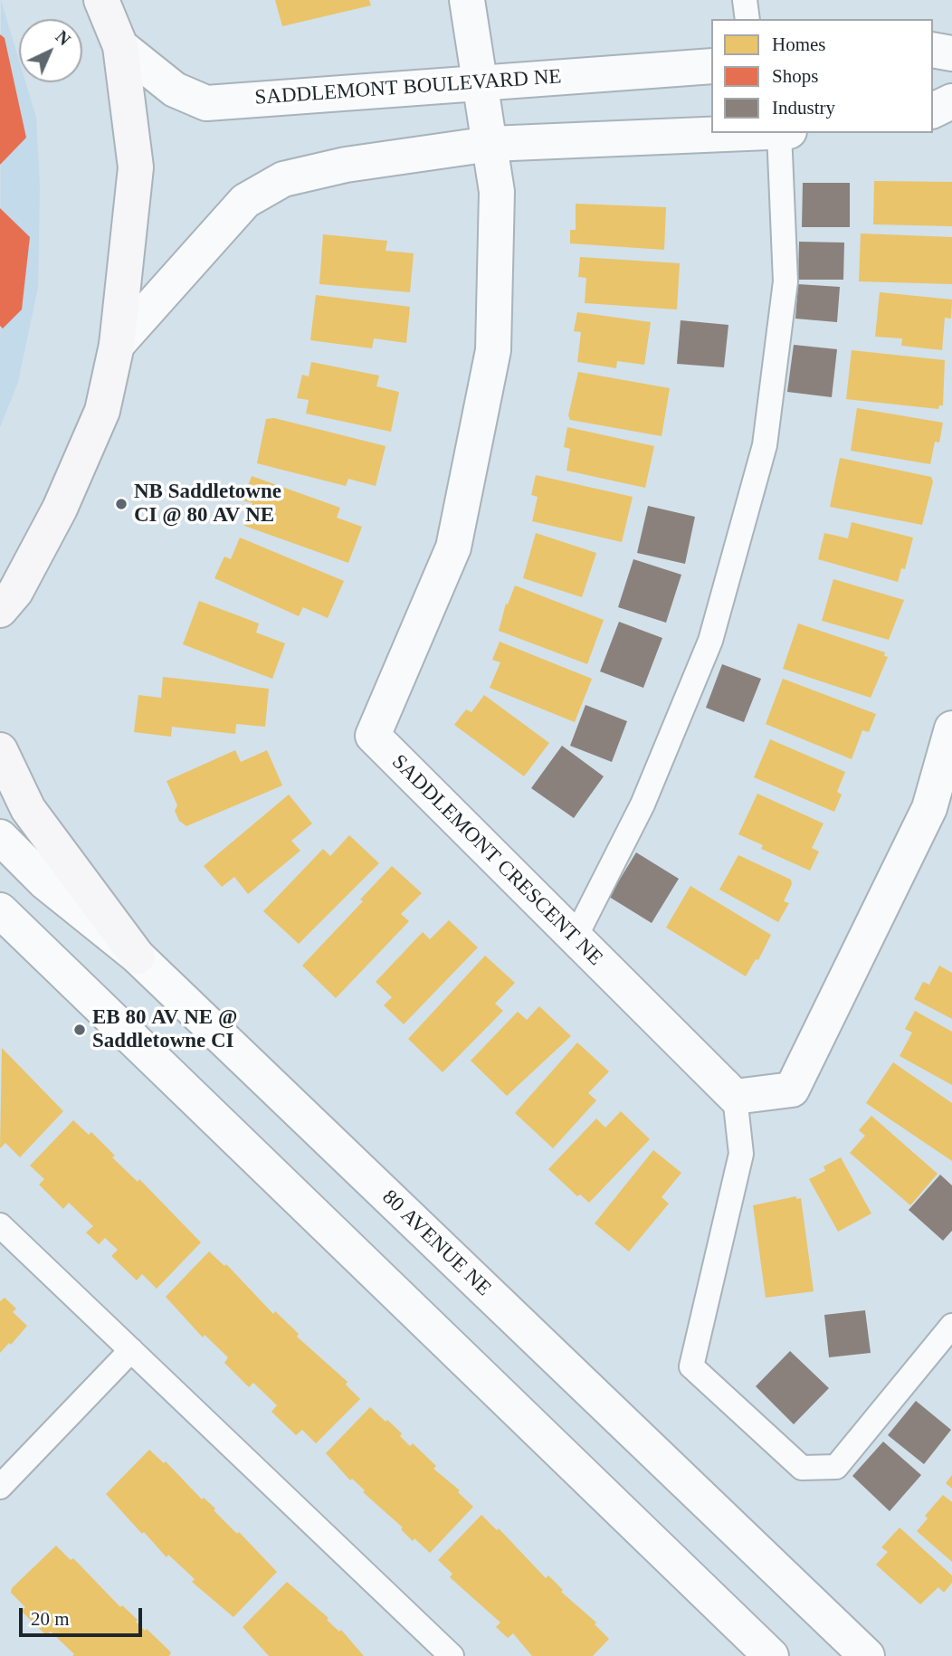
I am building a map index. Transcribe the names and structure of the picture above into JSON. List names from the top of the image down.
{
  "streets": {
    "street": ["SADDLEMONT BOULEVARD NE", "SADDLEMONT CRESCENT NE", "80 AVENUE NE"]
  },
  "places": ["NB Saddletowne CI @ 80 AV NE", "EB 80 AV NE @ Saddletowne CI"],
  "legend": ["Homes", "Shops", "Industry"],
  "scale_bar": "20 m",
  "north": "top right"
}
